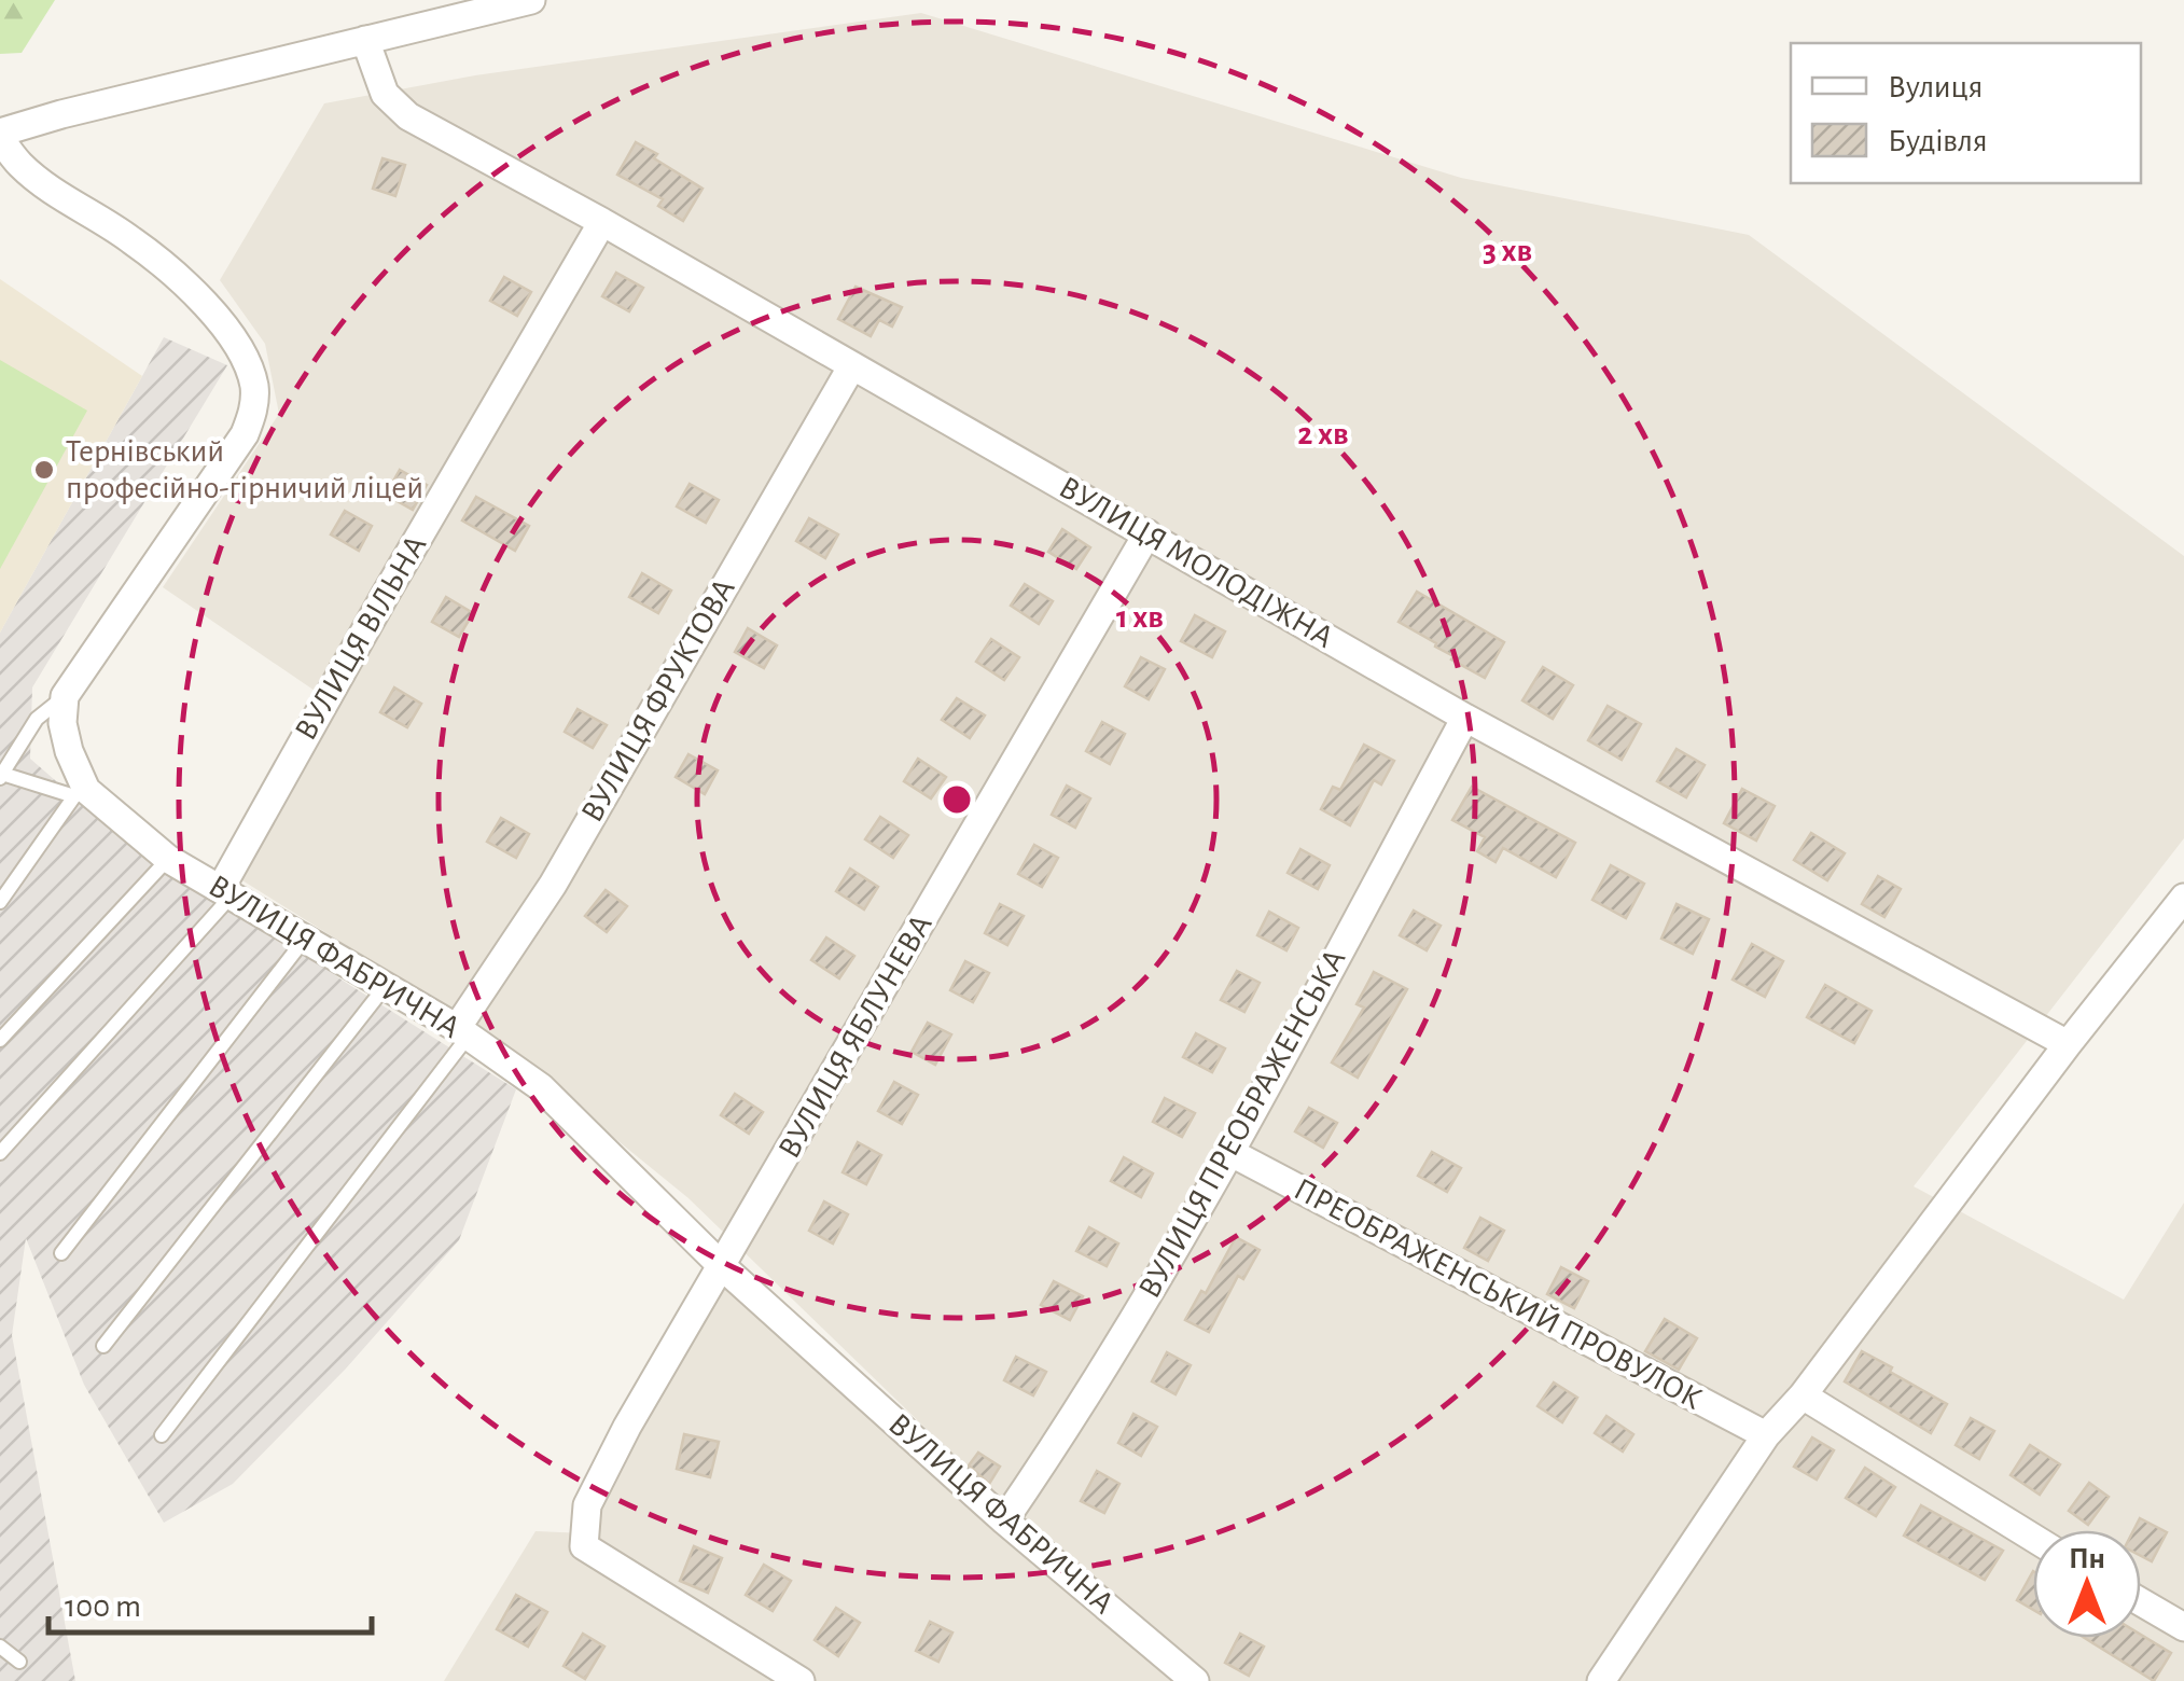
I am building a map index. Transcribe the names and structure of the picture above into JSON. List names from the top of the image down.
{
  "streets": {
    "street": [
      "ВУЛИЦЯ МОЛОДІЖНА",
      "ВУЛИЦЯ ВІЛЬНА",
      "ВУЛИЦЯ ФРУКТОВА",
      "ВУЛИЦЯ ФАБРИЧНА",
      "ВУЛИЦЯ ЯБЛУНЕВА",
      "ВУЛИЦЯ ПРЕОБРАЖЕНСЬКА",
      "ПРЕОБРАЖЕНСЬКИЙ ПРОВУЛОК"
    ]
  },
  "crossings": [
    ["ВУЛИЦЯ МОЛОДІЖНА", "ВУЛИЦЯ ВІЛЬНА"],
    ["ВУЛИЦЯ МОЛОДІЖНА", "ВУЛИЦЯ ФРУКТОВА"],
    ["ВУЛИЦЯ МОЛОДІЖНА", "ВУЛИЦЯ ЯБЛУНЕВА"],
    ["ВУЛИЦЯ МОЛОДІЖНА", "ВУЛИЦЯ ПРЕОБРАЖЕНСЬКА"],
    ["ВУЛИЦЯ ВІЛЬНА", "ВУЛИЦЯ ФАБРИЧНА"],
    ["ВУЛИЦЯ ФРУКТОВА", "ВУЛИЦЯ ФАБРИЧНА"],
    ["ВУЛИЦЯ ФАБРИЧНА", "ВУЛИЦЯ ЯБЛУНЕВА"],
    ["ВУЛИЦЯ ФАБРИЧНА", "ВУЛИЦЯ ПРЕОБРАЖЕНСЬКА"],
    ["ВУЛИЦЯ ПРЕОБРАЖЕНСЬКА", "ПРЕОБРАЖЕНСЬКИЙ ПРОВУЛОК"]
  ],
  "places": ["Тернівський професійно-гірничий ліцей"],
  "legend": ["Вулиця", "Будівля"],
  "scale_bar": "100 m",
  "north": "top",
  "rings": ["3 хв", "2 хв", "1 хв"]
}
